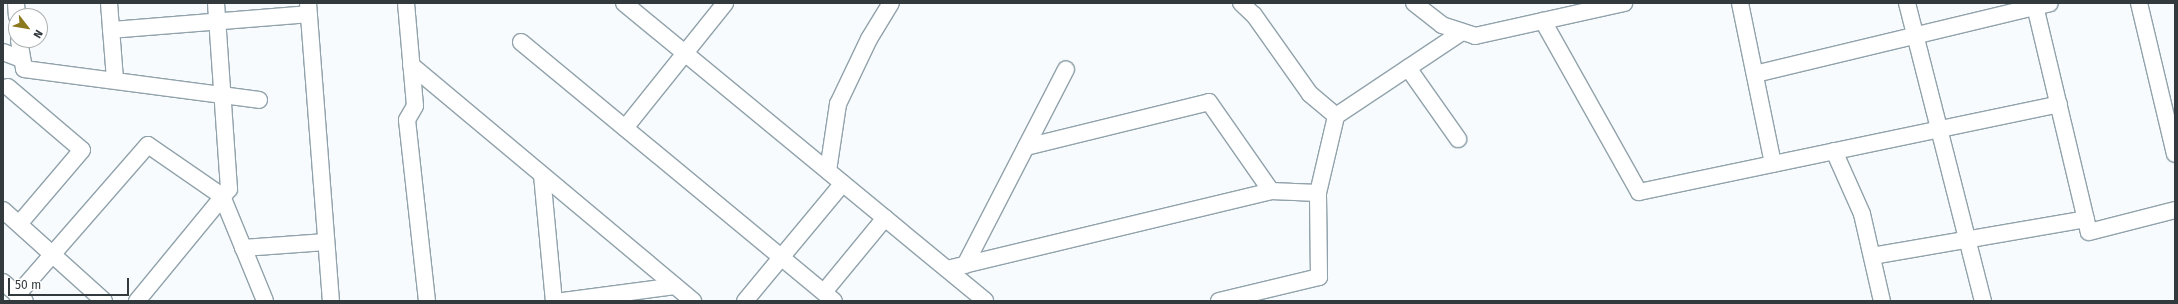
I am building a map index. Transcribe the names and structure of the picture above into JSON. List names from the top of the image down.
{
  "scale_bar": "50 m",
  "north": "bottom right"
}
